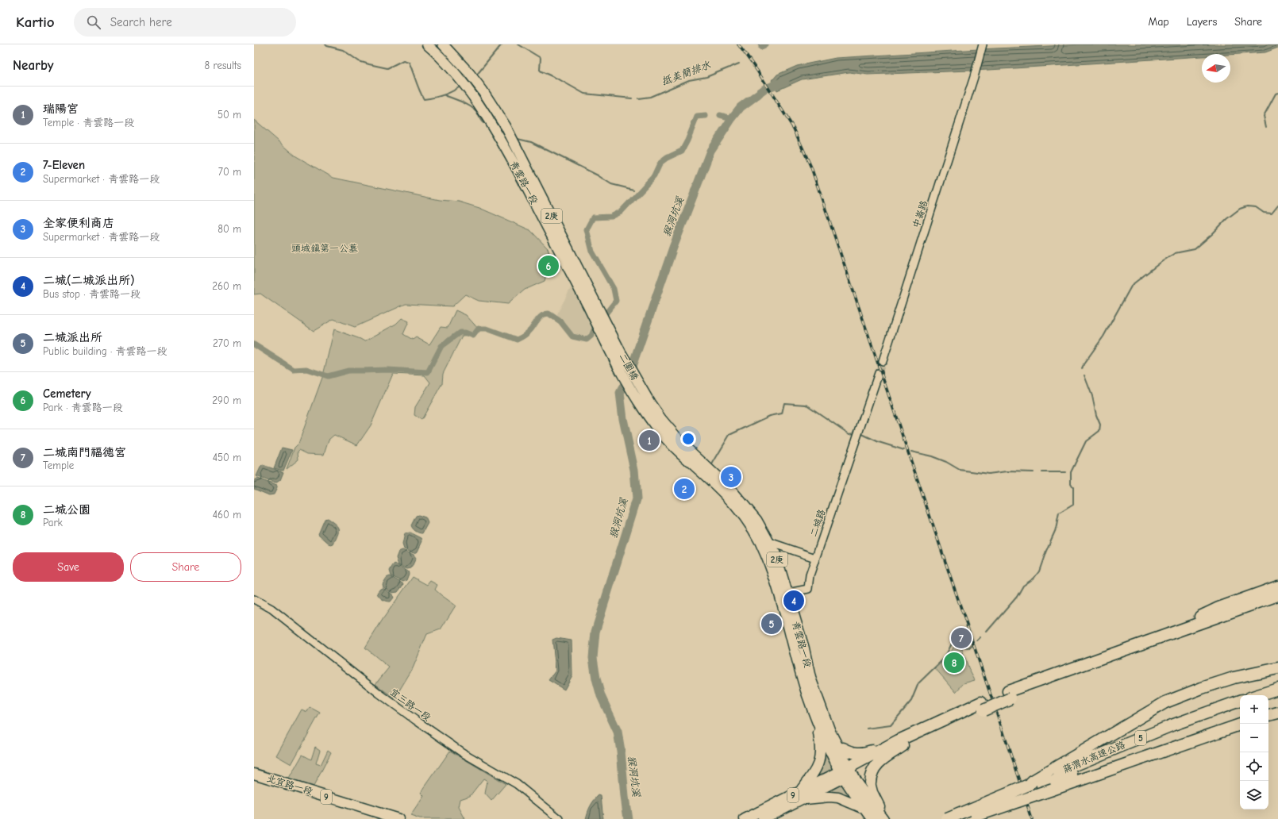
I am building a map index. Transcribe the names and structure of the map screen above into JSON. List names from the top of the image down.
{
  "streets": {
    "highway": ["5", "蔣渭水高速公路"],
    "main road": [
      "青雲路一段",
      "2庚",
      "二圍橋",
      "北宜路一段",
      "9"
    ],
    "street": ["中崙路", "二城路", "宜三路一段"]
  },
  "crossings": [
    ["青雲路一段", "二圍橋"],
    ["青雲路一段", "二城路"],
    ["青雲路一段", "9"]
  ],
  "water": ["抵美簡排水", "猴洞坑溪"],
  "parks": ["頭城鎮第一公墓"],
  "north": "left",
  "page": {
    "header": "Kartio",
    "search": "Search here",
    "nav": ["Map", "Layers", "Share"],
    "heading": ["Nearby", "8 results"],
    "list": [
      {
        "mark": "1",
        "name": "瑞陽宮",
        "note": "Temple · 青雲路一段",
        "value": "50 m"
      },
      {
        "mark": "2",
        "name": "7-Eleven",
        "note": "Supermarket · 青雲路一段",
        "value": "70 m"
      },
      {
        "mark": "3",
        "name": "全家便利商店",
        "note": "Supermarket · 青雲路一段",
        "value": "80 m"
      },
      {
        "mark": "4",
        "name": "二城(二城派出所)",
        "note": "Bus stop · 青雲路一段",
        "value": "260 m"
      },
      {
        "mark": "5",
        "name": "二城派出所",
        "note": "Public building · 青雲路一段",
        "value": "270 m"
      },
      {
        "mark": "6",
        "name": "Cemetery",
        "note": "Park · 青雲路一段",
        "value": "290 m"
      },
      {
        "mark": "7",
        "name": "二城南門福德宮",
        "note": "Temple",
        "value": "450 m"
      },
      {
        "mark": "8",
        "name": "二城公園",
        "note": "Park",
        "value": "460 m"
      }
    ],
    "pins": [
      "6",
      "1",
      "3",
      "2",
      "4",
      "5",
      "7",
      "8"
    ],
    "buttons": ["Save", "Share"],
    "map_buttons": ["+", "−"]
  }
}
